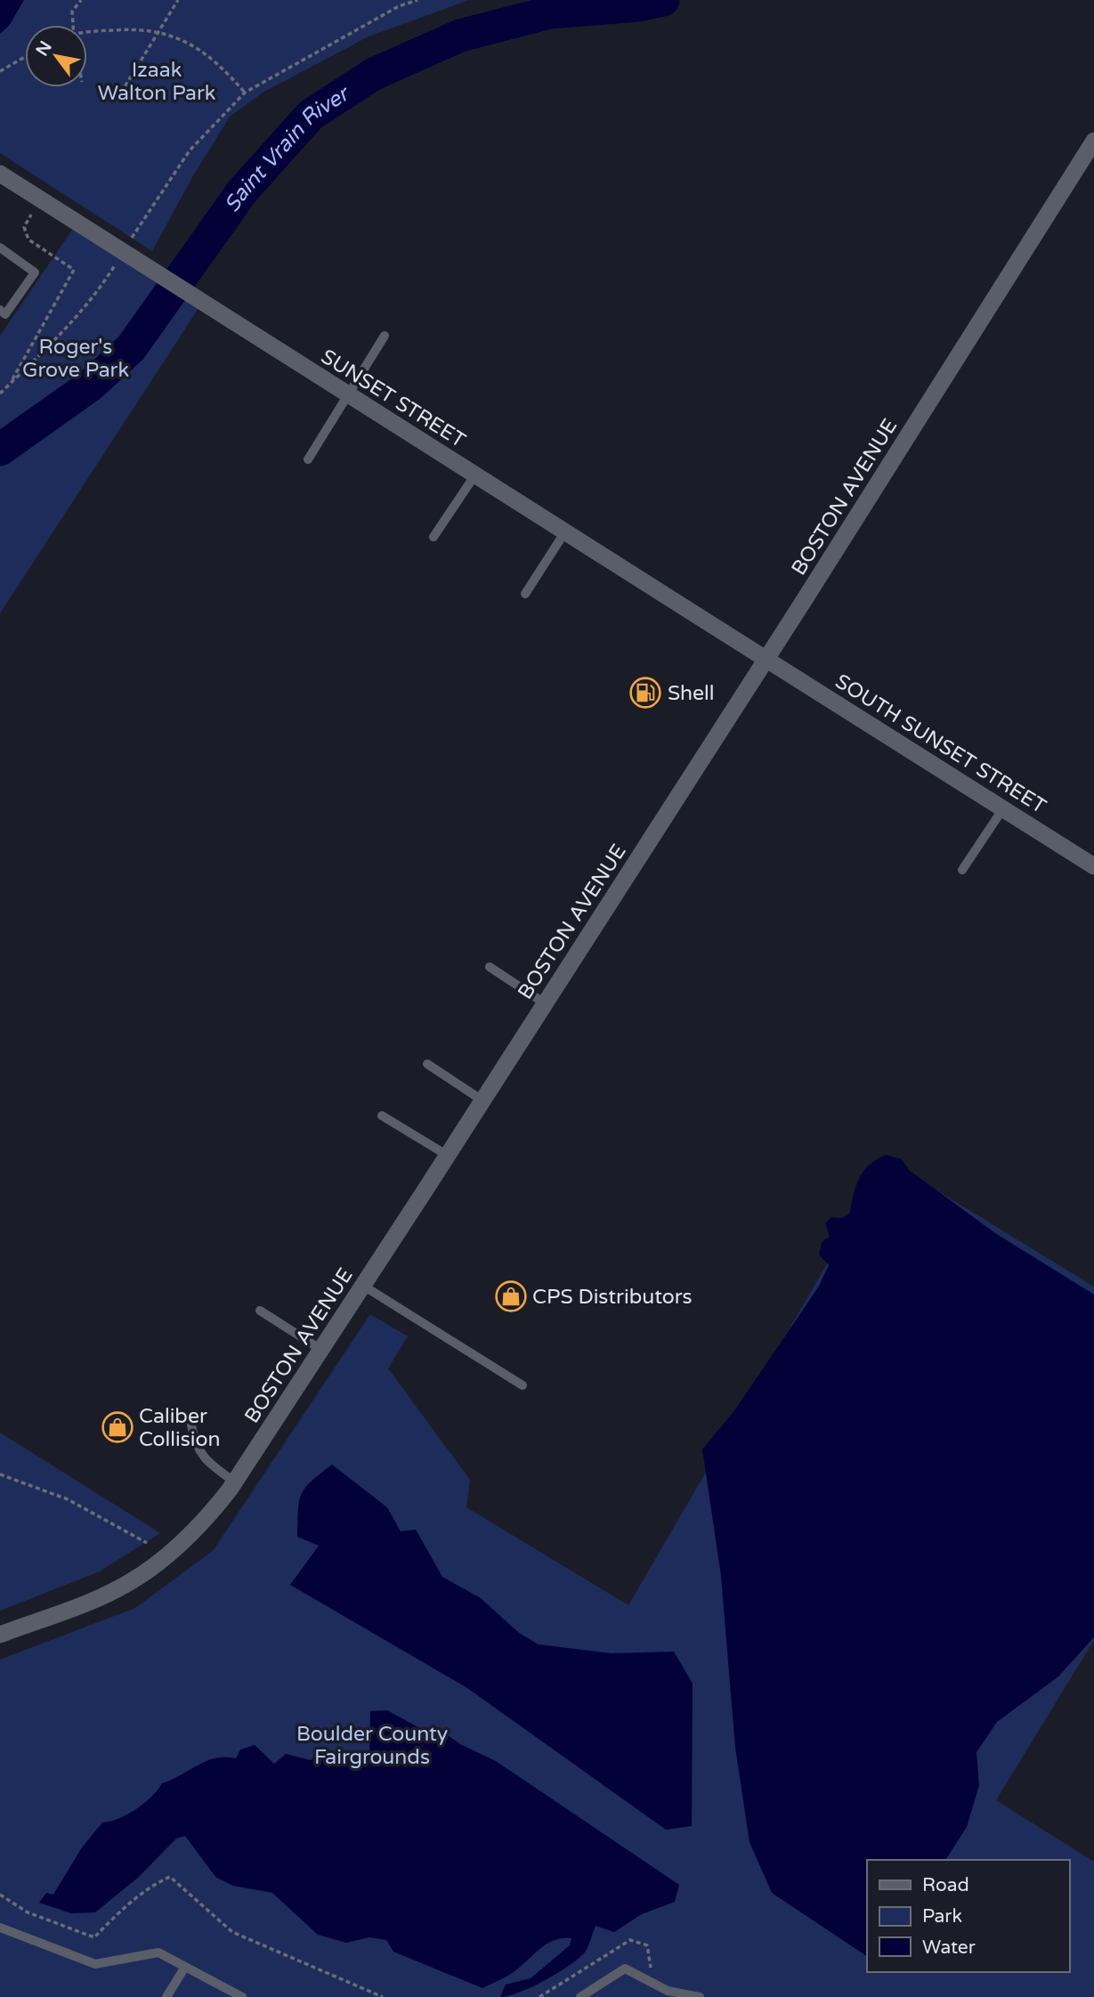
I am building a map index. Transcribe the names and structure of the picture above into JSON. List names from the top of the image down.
{
  "streets": {
    "street": ["SUNSET STREET", "BOSTON AVENUE", "SOUTH SUNSET STREET"]
  },
  "crossings": [
    ["SUNSET STREET", "BOSTON AVENUE"],
    ["SUNSET STREET", "SOUTH SUNSET STREET"],
    ["BOSTON AVENUE", "SOUTH SUNSET STREET"]
  ],
  "water": ["Saint Vrain River"],
  "parks": ["Izaak Walton Park", "Roger's Grove Park", "Boulder County Fairgrounds"],
  "places": {
    "fuel station": ["Shell"],
    "shop": ["CPS Distributors", "Caliber Collision"]
  },
  "legend": ["Road", "Park", "Water"],
  "north": "top left"
}
